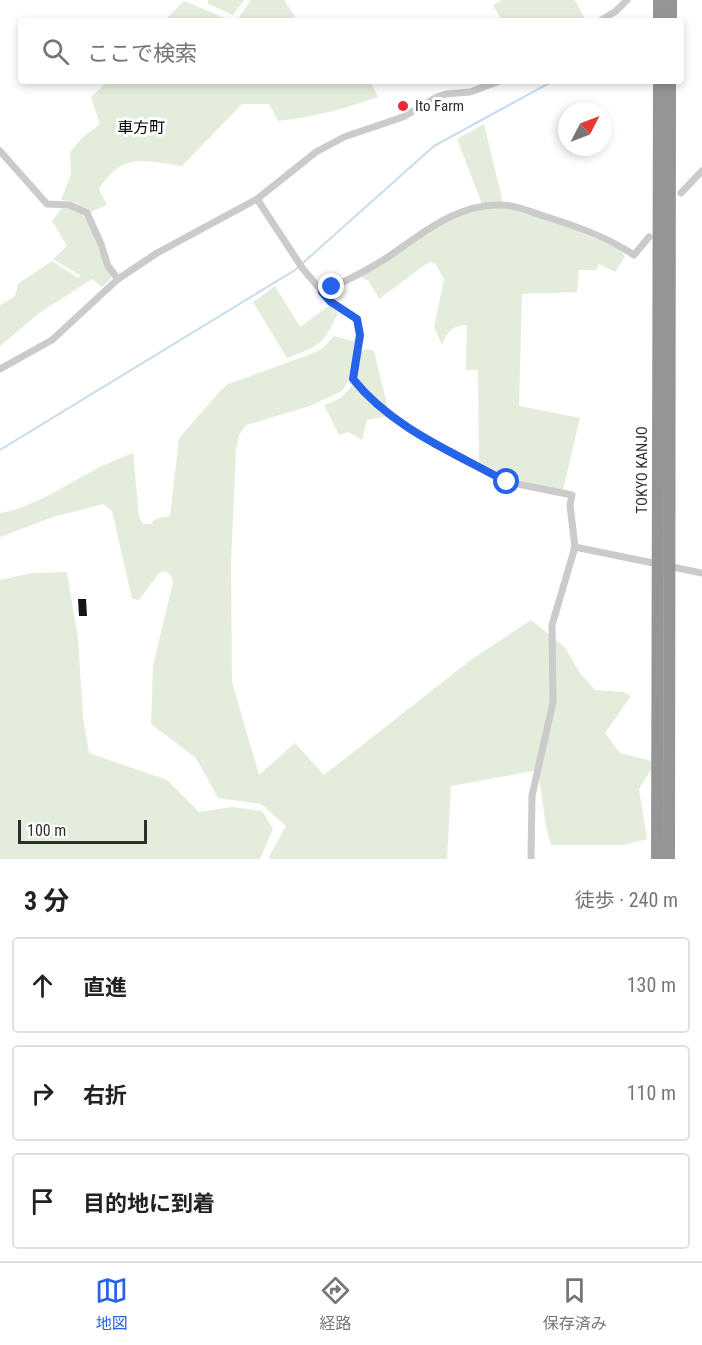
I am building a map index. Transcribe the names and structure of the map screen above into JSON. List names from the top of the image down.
{
  "streets": {
    "highway": ["TOKYO KANJO"]
  },
  "districts": ["車方町"],
  "places": ["Ito Farm"],
  "scale_bar": "100 m",
  "north": "top right",
  "page": {
    "search": "ここで検索",
    "scale": "100 m",
    "heading": ["3 分", "徒歩 · 240 m"],
    "list": [
      ["直進", "130 m"],
      ["右折", "110 m"],
      "目的地に到着"
    ],
    "nav": ["地図", "経路", "保存済み"]
  }
}
